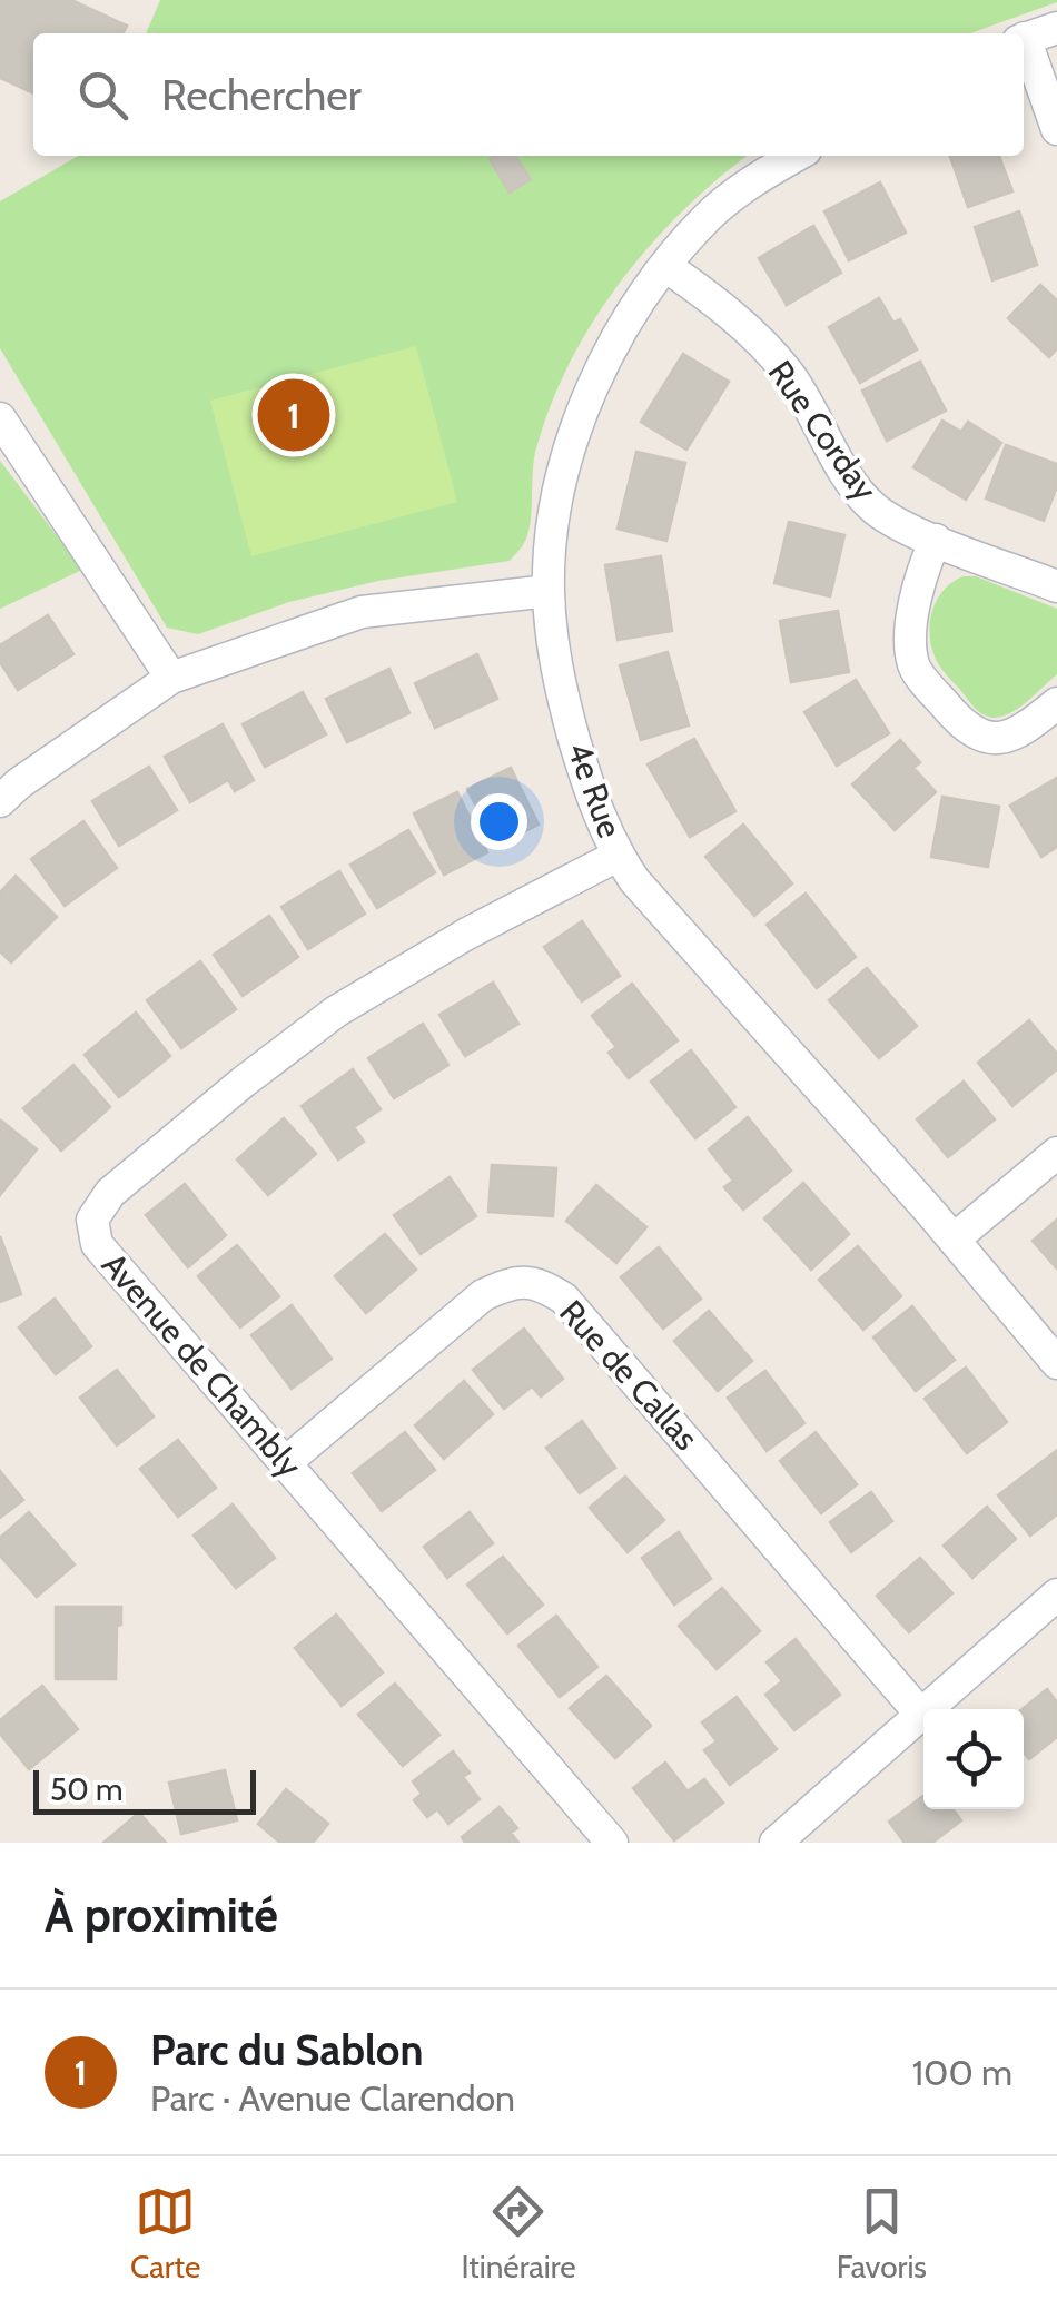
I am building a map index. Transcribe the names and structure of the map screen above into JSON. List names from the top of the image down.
{
  "streets": {
    "street": [
      "Rue Corday",
      "4e Rue",
      "Avenue de Chambly",
      "Rue de Callas"
    ]
  },
  "crossings": [
    ["Rue Corday", "4e Rue"],
    ["4e Rue", "Avenue de Chambly"],
    ["Avenue de Chambly", "Rue de Callas"]
  ],
  "scale_bar": "50 m",
  "page": {
    "search": "Rechercher",
    "pins": "1",
    "scale": "50 m",
    "heading": "À proximité",
    "list": [
      {
        "mark": "1",
        "name": "Parc du Sablon",
        "note": "Parc · Avenue Clarendon",
        "value": "100 m"
      }
    ],
    "nav": ["Carte", "Itinéraire", "Favoris"]
  }
}
